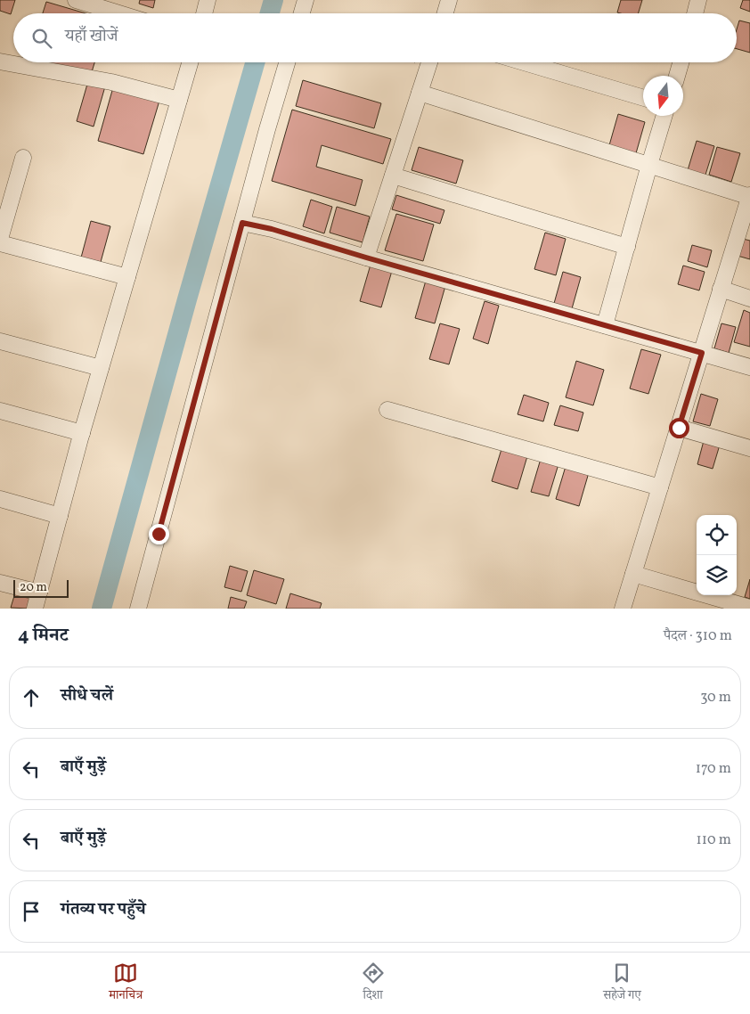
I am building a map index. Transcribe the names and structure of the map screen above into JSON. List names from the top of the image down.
{
  "scale_bar": "20 m",
  "north": "bottom",
  "page": {
    "search": "यहाँ खोजें",
    "scale": "20 m",
    "heading": ["4 मिनट", "पैदल · 310 m"],
    "list": [
      ["सीधे चलें", "30 m"],
      ["बाएँ मुड़ें", "170 m"],
      ["बाएँ मुड़ें", "110 m"],
      "गंतव्य पर पहुँचे"
    ],
    "nav": ["मानचित्र", "दिशा", "सहेजे गए"]
  }
}
